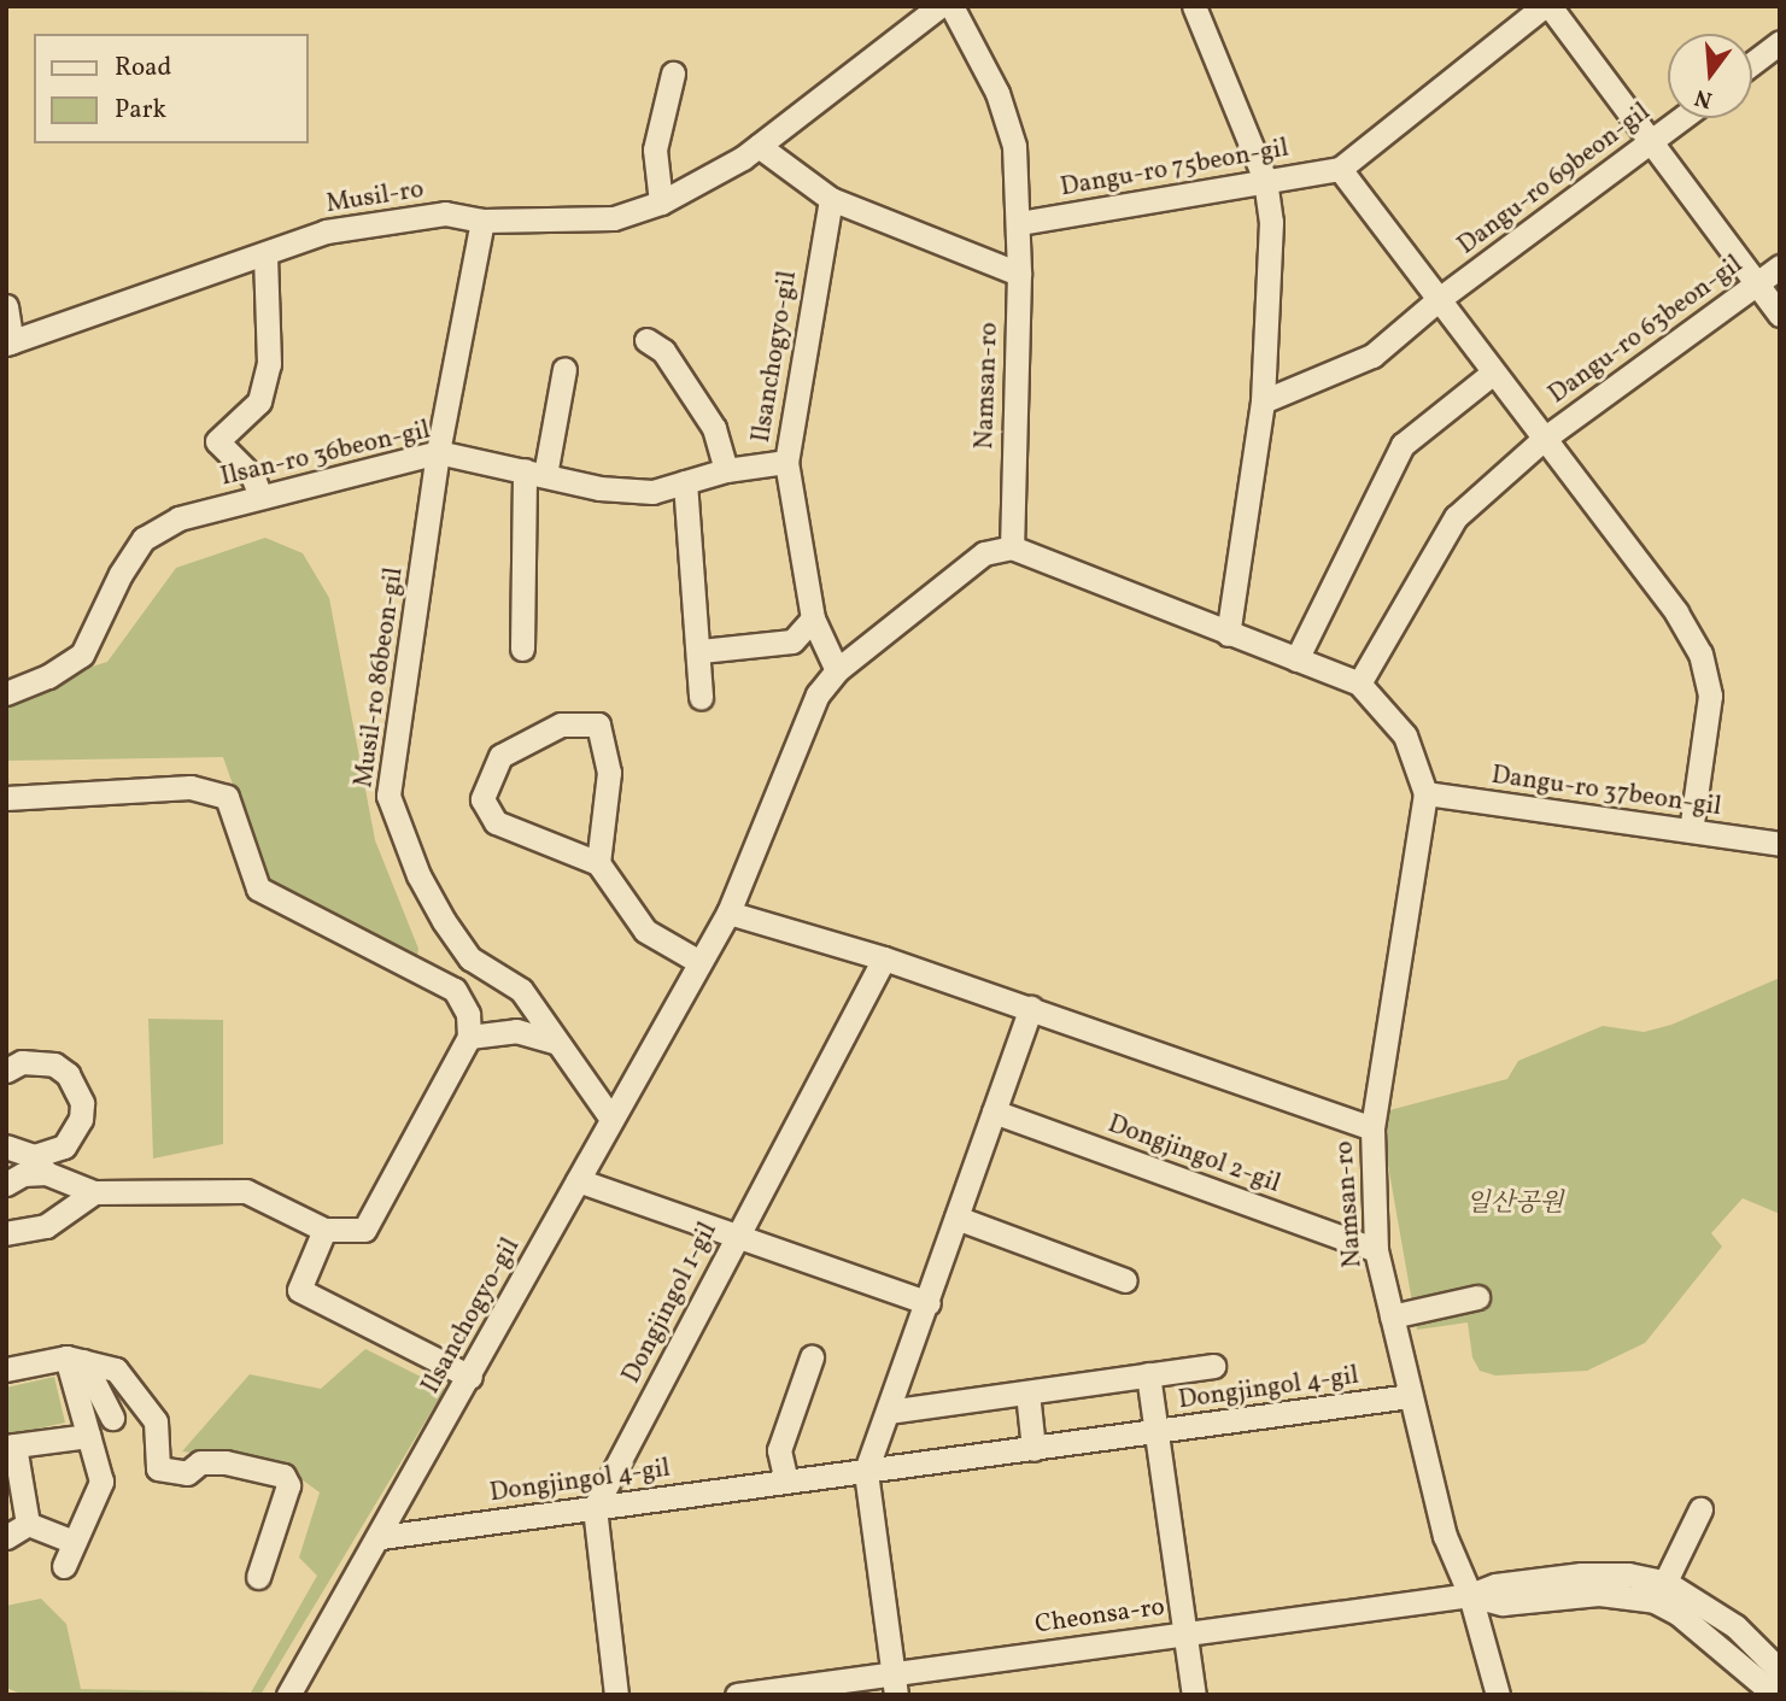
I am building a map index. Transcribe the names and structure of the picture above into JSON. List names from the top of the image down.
{
  "streets": {
    "street": [
      "Dangu-ro 75beon-gil",
      "Dangu-ro 69beon-gil",
      "Musil-ro",
      "Dangu-ro 63beon-gil",
      "Ilsanchogyo-gil",
      "Namsan-ro",
      "Ilsan-ro 36beon-gil",
      "Musil-ro 86beon-gil",
      "Dangu-ro 37beon-gil",
      "Dongjingol 2-gil",
      "Dongjingol 1-gil",
      "Dongjingol 4-gil",
      "Cheonsa-ro"
    ]
  },
  "crossings": [
    ["Dangu-ro 75beon-gil", "Namsan-ro"],
    ["Musil-ro", "Musil-ro 86beon-gil"],
    ["Dangu-ro 63beon-gil", "Namsan-ro"],
    ["Dangu-ro 63beon-gil", "Dangu-ro 37beon-gil"],
    ["Ilsanchogyo-gil", "Namsan-ro"],
    ["Ilsanchogyo-gil", "Ilsan-ro 36beon-gil"],
    ["Ilsanchogyo-gil", "Musil-ro 86beon-gil"],
    ["Ilsanchogyo-gil", "Dongjingol 4-gil"],
    ["Namsan-ro", "Dangu-ro 37beon-gil"],
    ["Namsan-ro", "Dongjingol 2-gil"],
    ["Namsan-ro", "Dongjingol 4-gil"],
    ["Namsan-ro", "Cheonsa-ro"],
    ["Ilsan-ro 36beon-gil", "Musil-ro 86beon-gil"],
    ["Dongjingol 1-gil", "Dongjingol 4-gil"]
  ],
  "parks": ["일산공원"],
  "legend": ["Road", "Park"],
  "north": "bottom"
}
